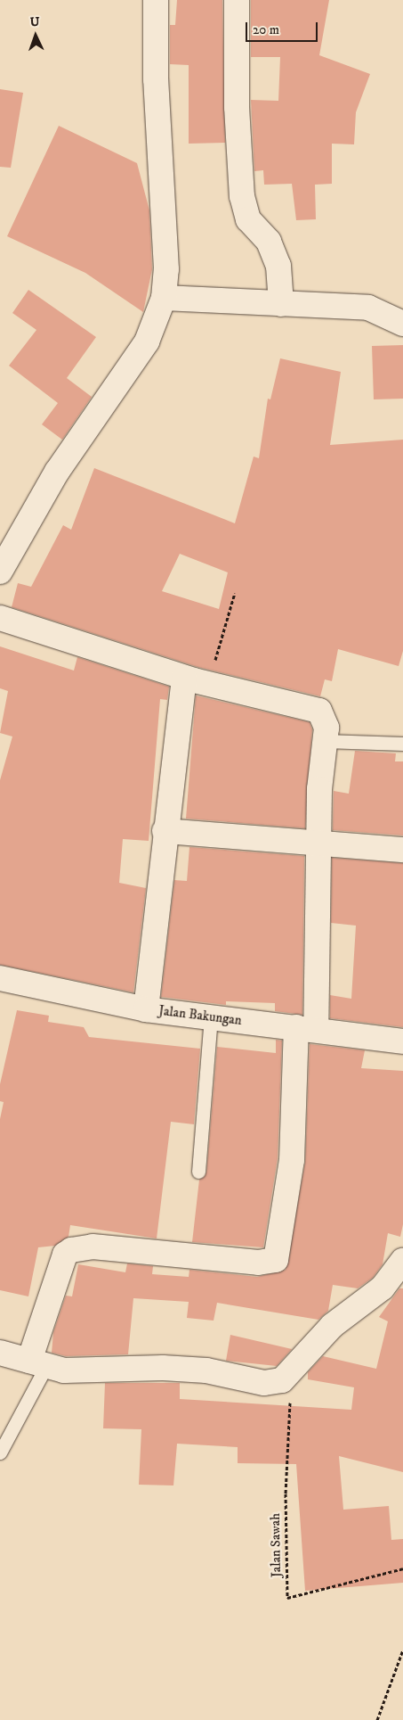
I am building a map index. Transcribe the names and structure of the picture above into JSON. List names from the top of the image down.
{
  "streets": {
    "street": ["Jalan Bakungan"],
    "path": ["Jalan Sawah"]
  },
  "scale_bar": "20 m",
  "north": "top"
}
